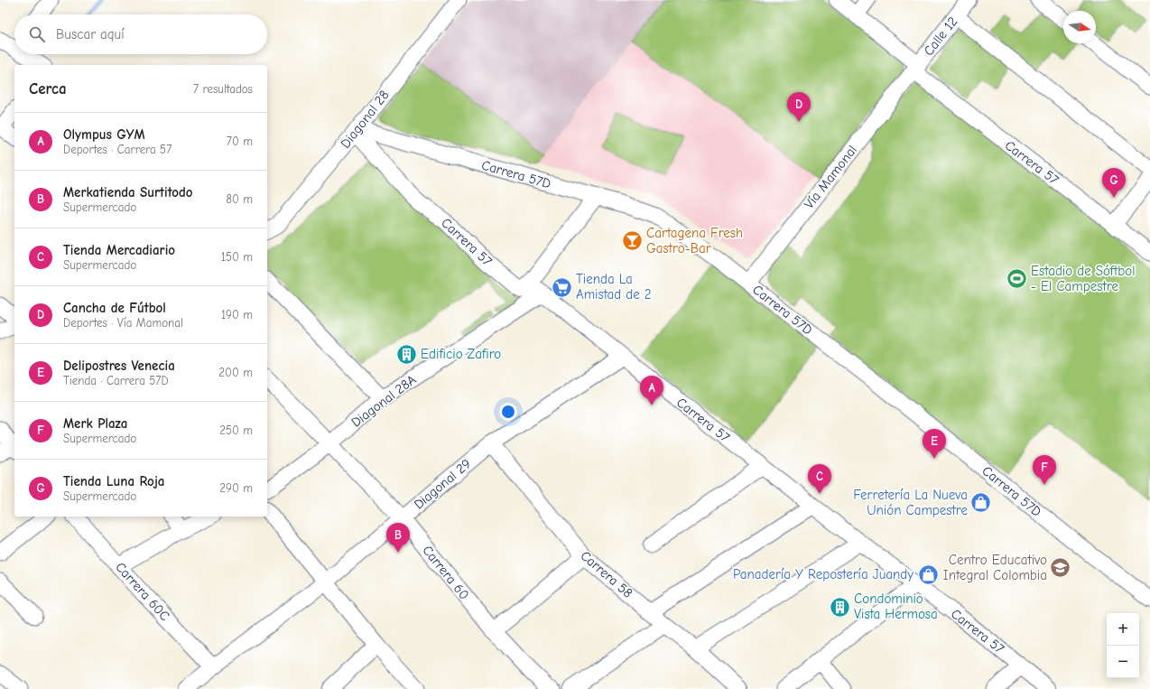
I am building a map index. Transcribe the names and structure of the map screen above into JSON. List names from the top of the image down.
{
  "streets": {
    "street": [
      "Calle 12",
      "Diagonal 28",
      "Carrera 57",
      "Carrera 57D",
      "Vía Mamonal",
      "Diagonal 28A",
      "Diagonal 29",
      "Carrera 60",
      "Carrera 58",
      "Carrera 60C"
    ]
  },
  "crossings": [
    ["Calle 12", "Carrera 57"],
    ["Calle 12", "Vía Mamonal"],
    ["Diagonal 28", "Carrera 57"],
    ["Diagonal 28", "Carrera 57D"],
    ["Carrera 57", "Carrera 57D"],
    ["Carrera 57", "Vía Mamonal"],
    ["Carrera 57", "Diagonal 28A"],
    ["Carrera 57", "Diagonal 29"],
    ["Carrera 57D", "Vía Mamonal"],
    ["Diagonal 28A", "Carrera 60"],
    ["Diagonal 29", "Carrera 60"],
    ["Diagonal 29", "Carrera 58"],
    ["Diagonal 29", "Carrera 60C"]
  ],
  "places": {
    "bar": ["Cartagena Fresh Gastro-Bar"],
    "sports": ["Estadio de Sóftbol - El Campestre"],
    "supermarket": ["Tienda La Amistad de 2"],
    "building": ["Edificio Zafiro", "Condominio Vista Hermosa"],
    "shop": ["Ferretería La Nueva Unión Campestre", "Panadería Y Repostería Juandy"],
    "school or university": ["Centro Educativo Integral Colombia"]
  },
  "north": "right",
  "page": {
    "search": "Buscar aquí",
    "heading": ["Cerca", "7 resultados"],
    "pins": [
      "D",
      "G",
      "A",
      "E",
      "F",
      "C",
      "B"
    ],
    "list": [
      {
        "mark": "A",
        "name": "Olympus GYM",
        "note": "Deportes · Carrera 57",
        "value": "70 m"
      },
      {
        "mark": "B",
        "name": "Merkatienda Surtitodo",
        "note": "Supermercado",
        "value": "80 m"
      },
      {
        "mark": "C",
        "name": "Tienda Mercadiario",
        "note": "Supermercado",
        "value": "150 m"
      },
      {
        "mark": "D",
        "name": "Cancha de Fútbol",
        "note": "Deportes · Vía Mamonal",
        "value": "190 m"
      },
      {
        "mark": "E",
        "name": "Delipostres Venecia",
        "note": "Tienda · Carrera 57D",
        "value": "200 m"
      },
      {
        "mark": "F",
        "name": "Merk Plaza",
        "note": "Supermercado",
        "value": "250 m"
      },
      {
        "mark": "G",
        "name": "Tienda Luna Roja",
        "note": "Supermercado",
        "value": "290 m"
      }
    ],
    "map_buttons": ["+", "−"]
  }
}
